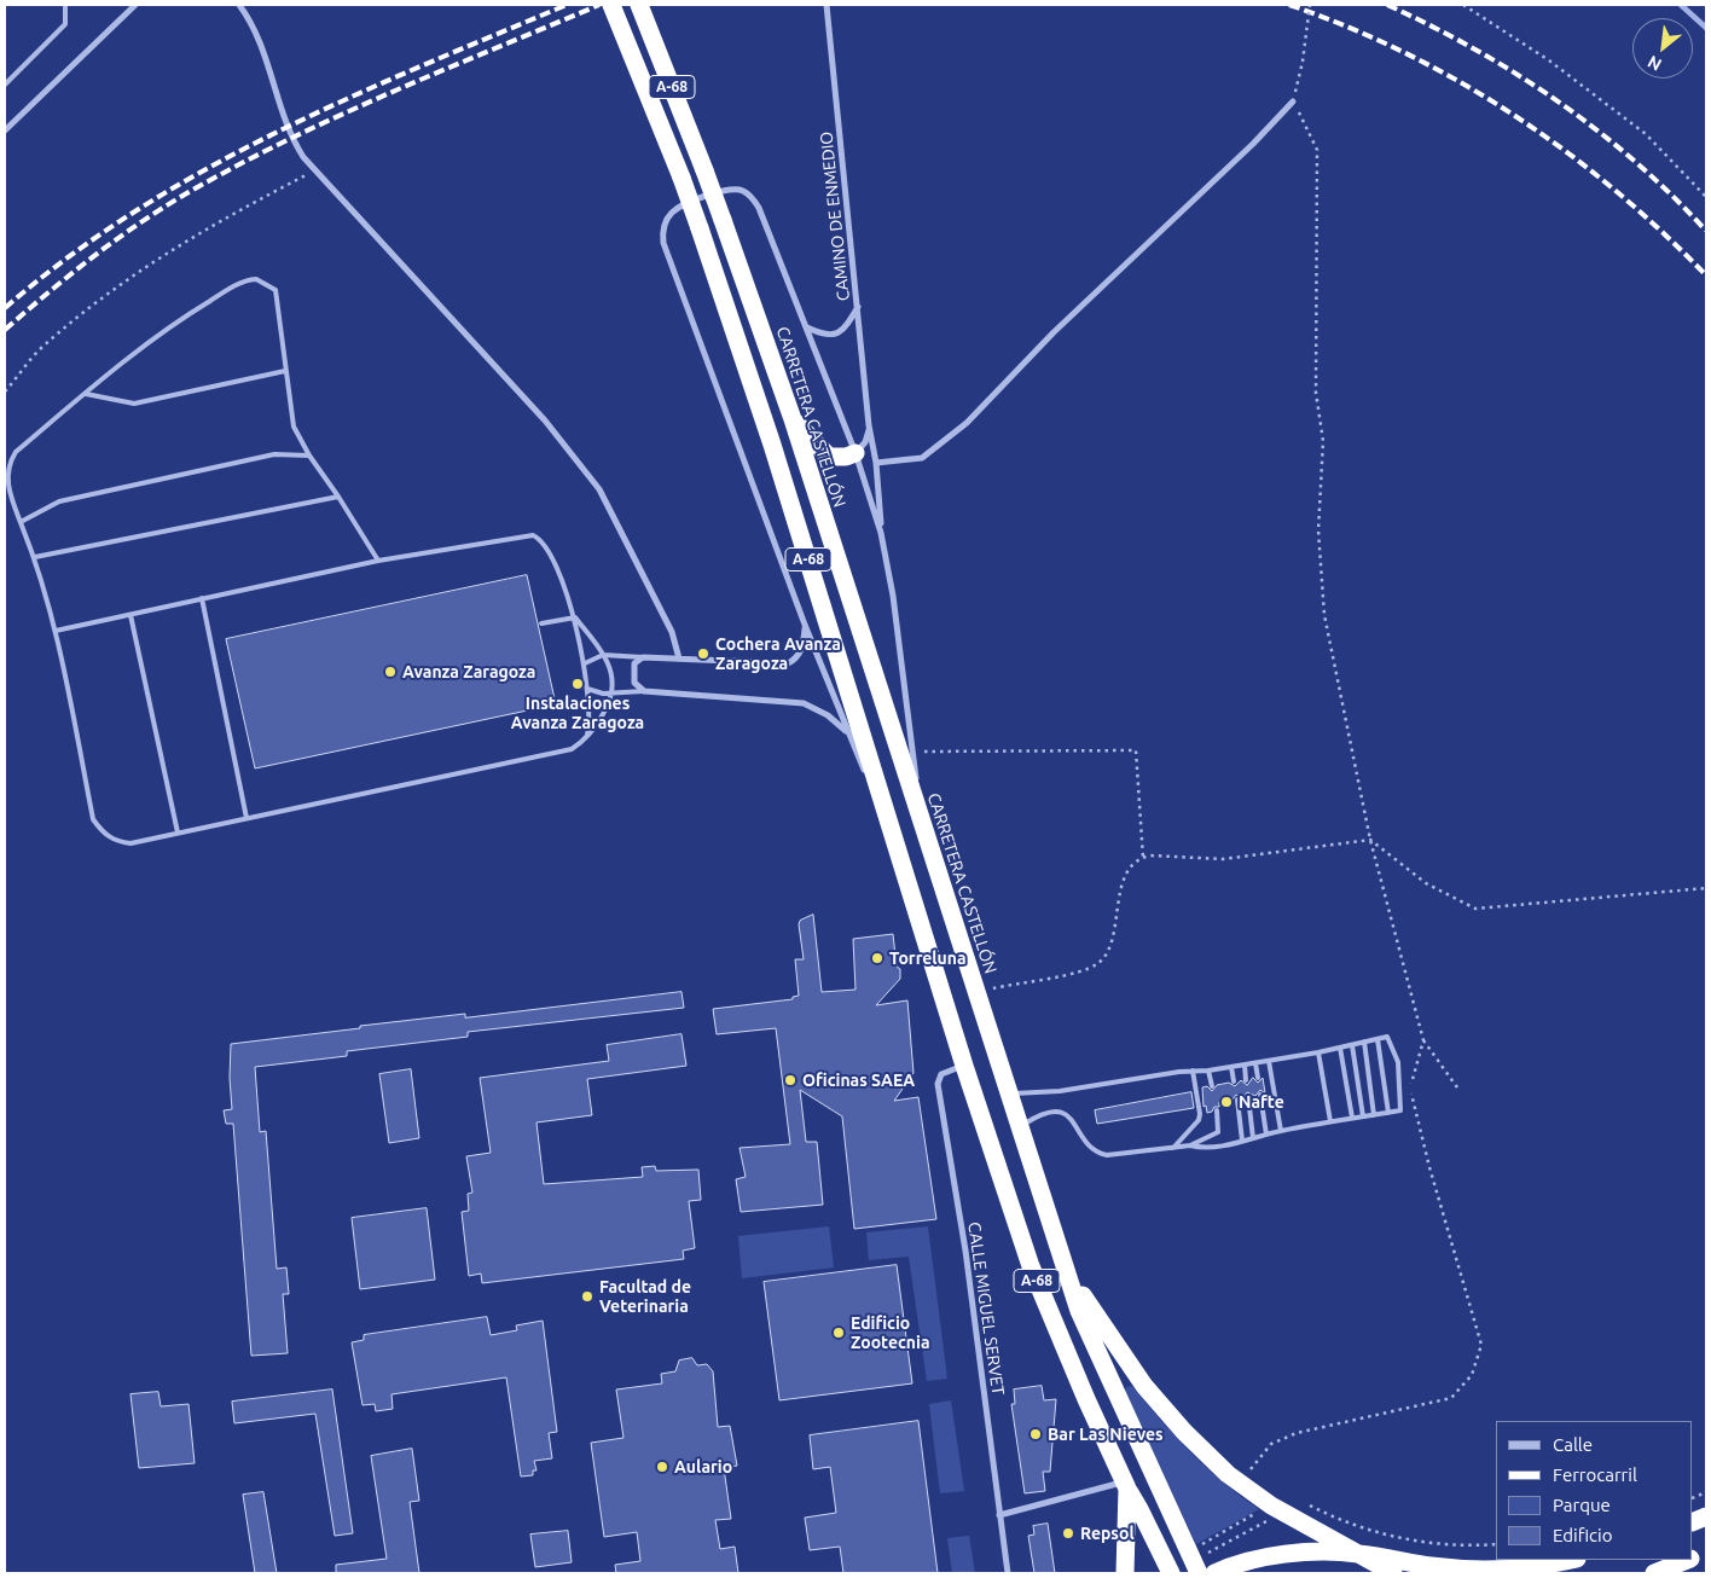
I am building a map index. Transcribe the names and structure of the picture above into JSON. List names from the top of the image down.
{
  "streets": {
    "highway": ["A-68", "CARRETERA CASTELLÓN"],
    "street": ["CAMINO DE ENMEDIO", "CALLE MIGUEL SERVET"]
  },
  "crossings": [
    ["CAMINO DE ENMEDIO", "CARRETERA CASTELLÓN"],
    ["CARRETERA CASTELLÓN", "CALLE MIGUEL SERVET"]
  ],
  "places": [
    "Cochera Avanza Zaragoza",
    "Avanza Zaragoza",
    "Instalaciones Avanza Zaragoza",
    "Torreluna",
    "Oficinas SAEA",
    "Nafte",
    "Facultad de Veterinaria",
    "Edificio Zootecnia",
    "Bar Las Nieves",
    "Aulario",
    "Repsol"
  ],
  "legend": [
    "Calle",
    "Ferrocarril",
    "Parque",
    "Edificio"
  ],
  "north": "bottom left"
}
